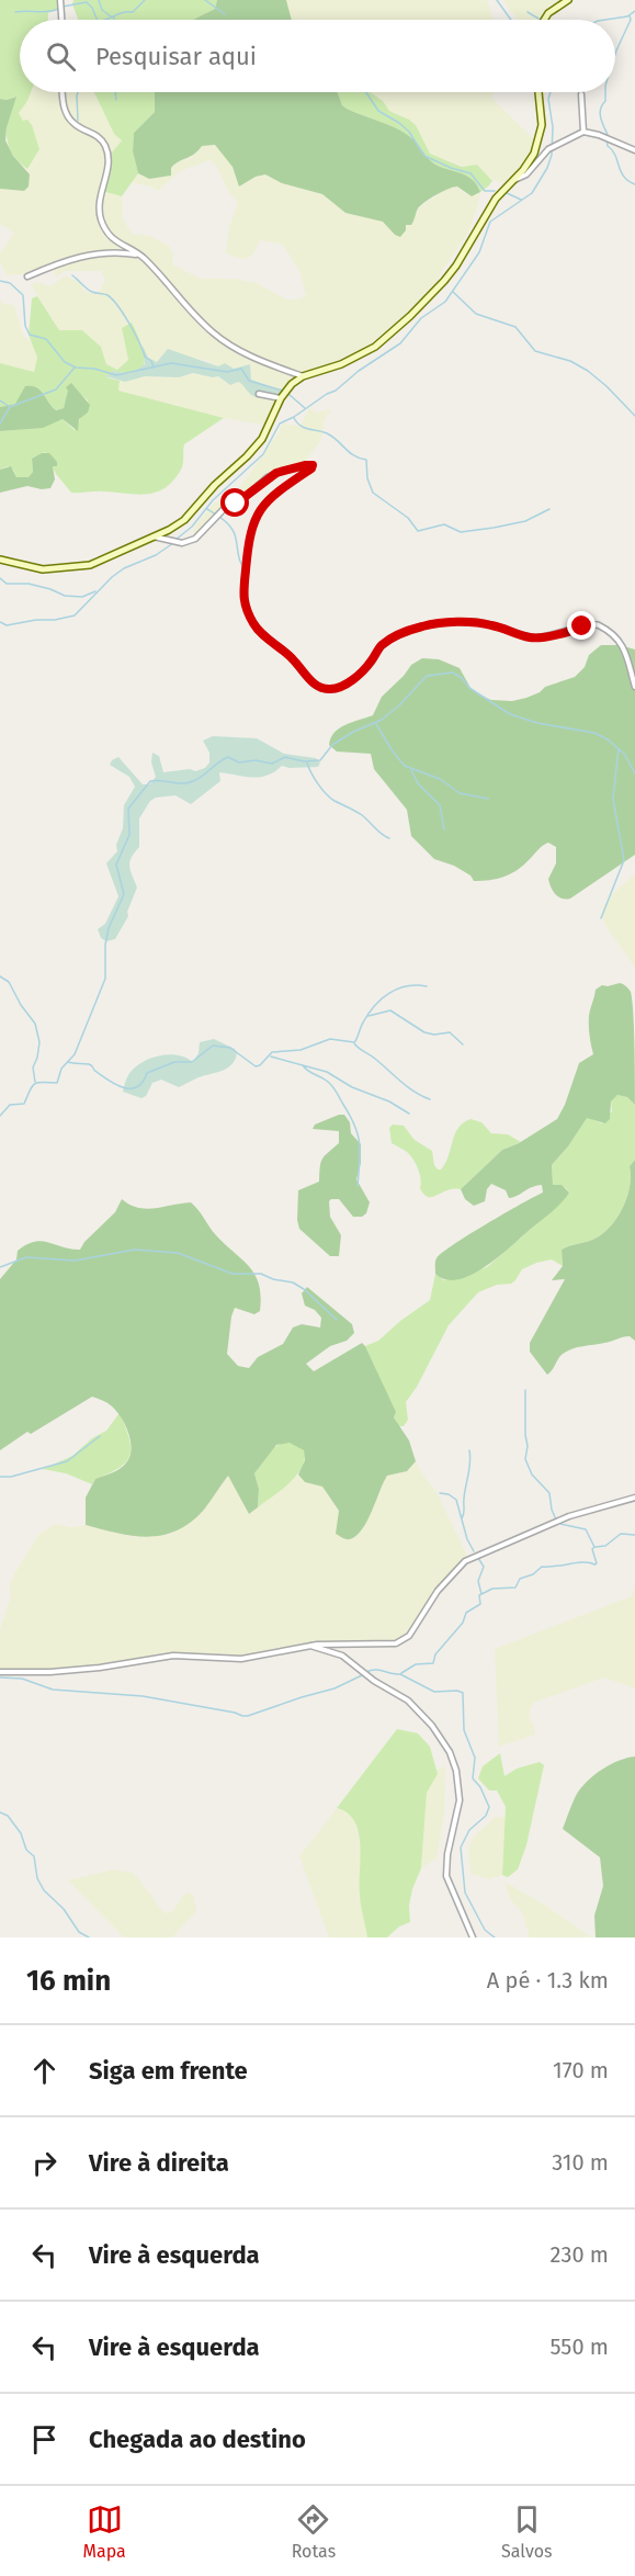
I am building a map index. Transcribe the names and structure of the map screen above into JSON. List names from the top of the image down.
{
  "page": {
    "search": "Pesquisar aqui",
    "heading": ["16 min", "A pé · 1.3 km"],
    "list": [
      ["Siga em frente", "170 m"],
      ["Vire à direita", "310 m"],
      ["Vire à esquerda", "230 m"],
      ["Vire à esquerda", "550 m"],
      "Chegada ao destino"
    ],
    "nav": ["Mapa", "Rotas", "Salvos"]
  }
}
